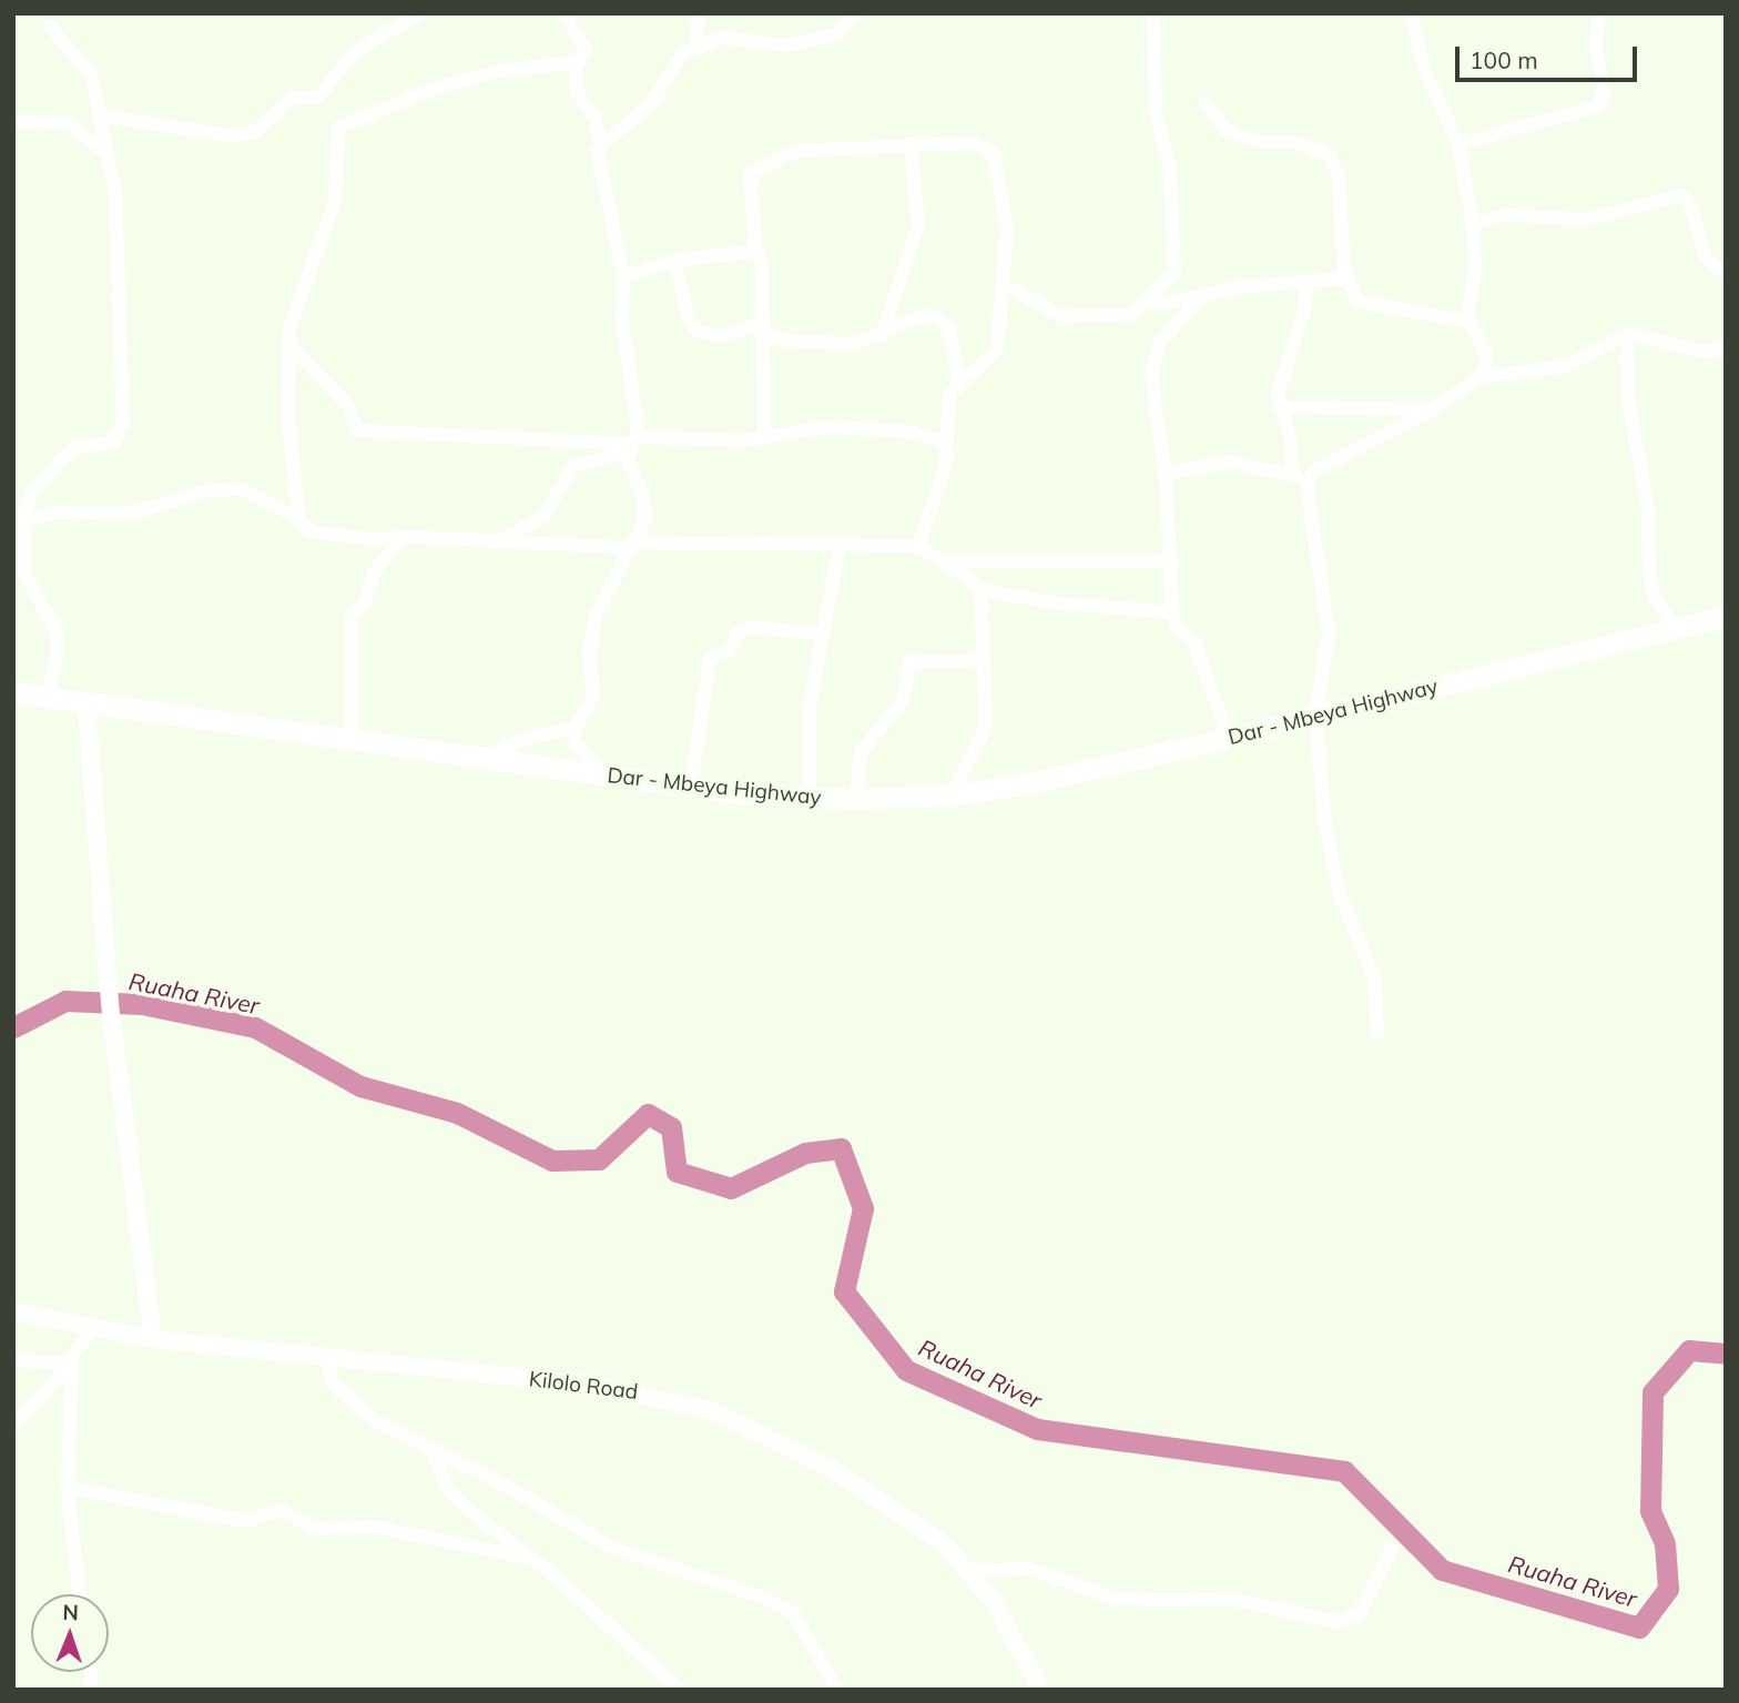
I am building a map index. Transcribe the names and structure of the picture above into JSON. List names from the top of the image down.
{
  "streets": {
    "highway": ["Dar - Mbeya Highway"],
    "main road": ["Kilolo Road"]
  },
  "water": ["Ruaha River"],
  "scale_bar": "100 m",
  "north": "top"
}
